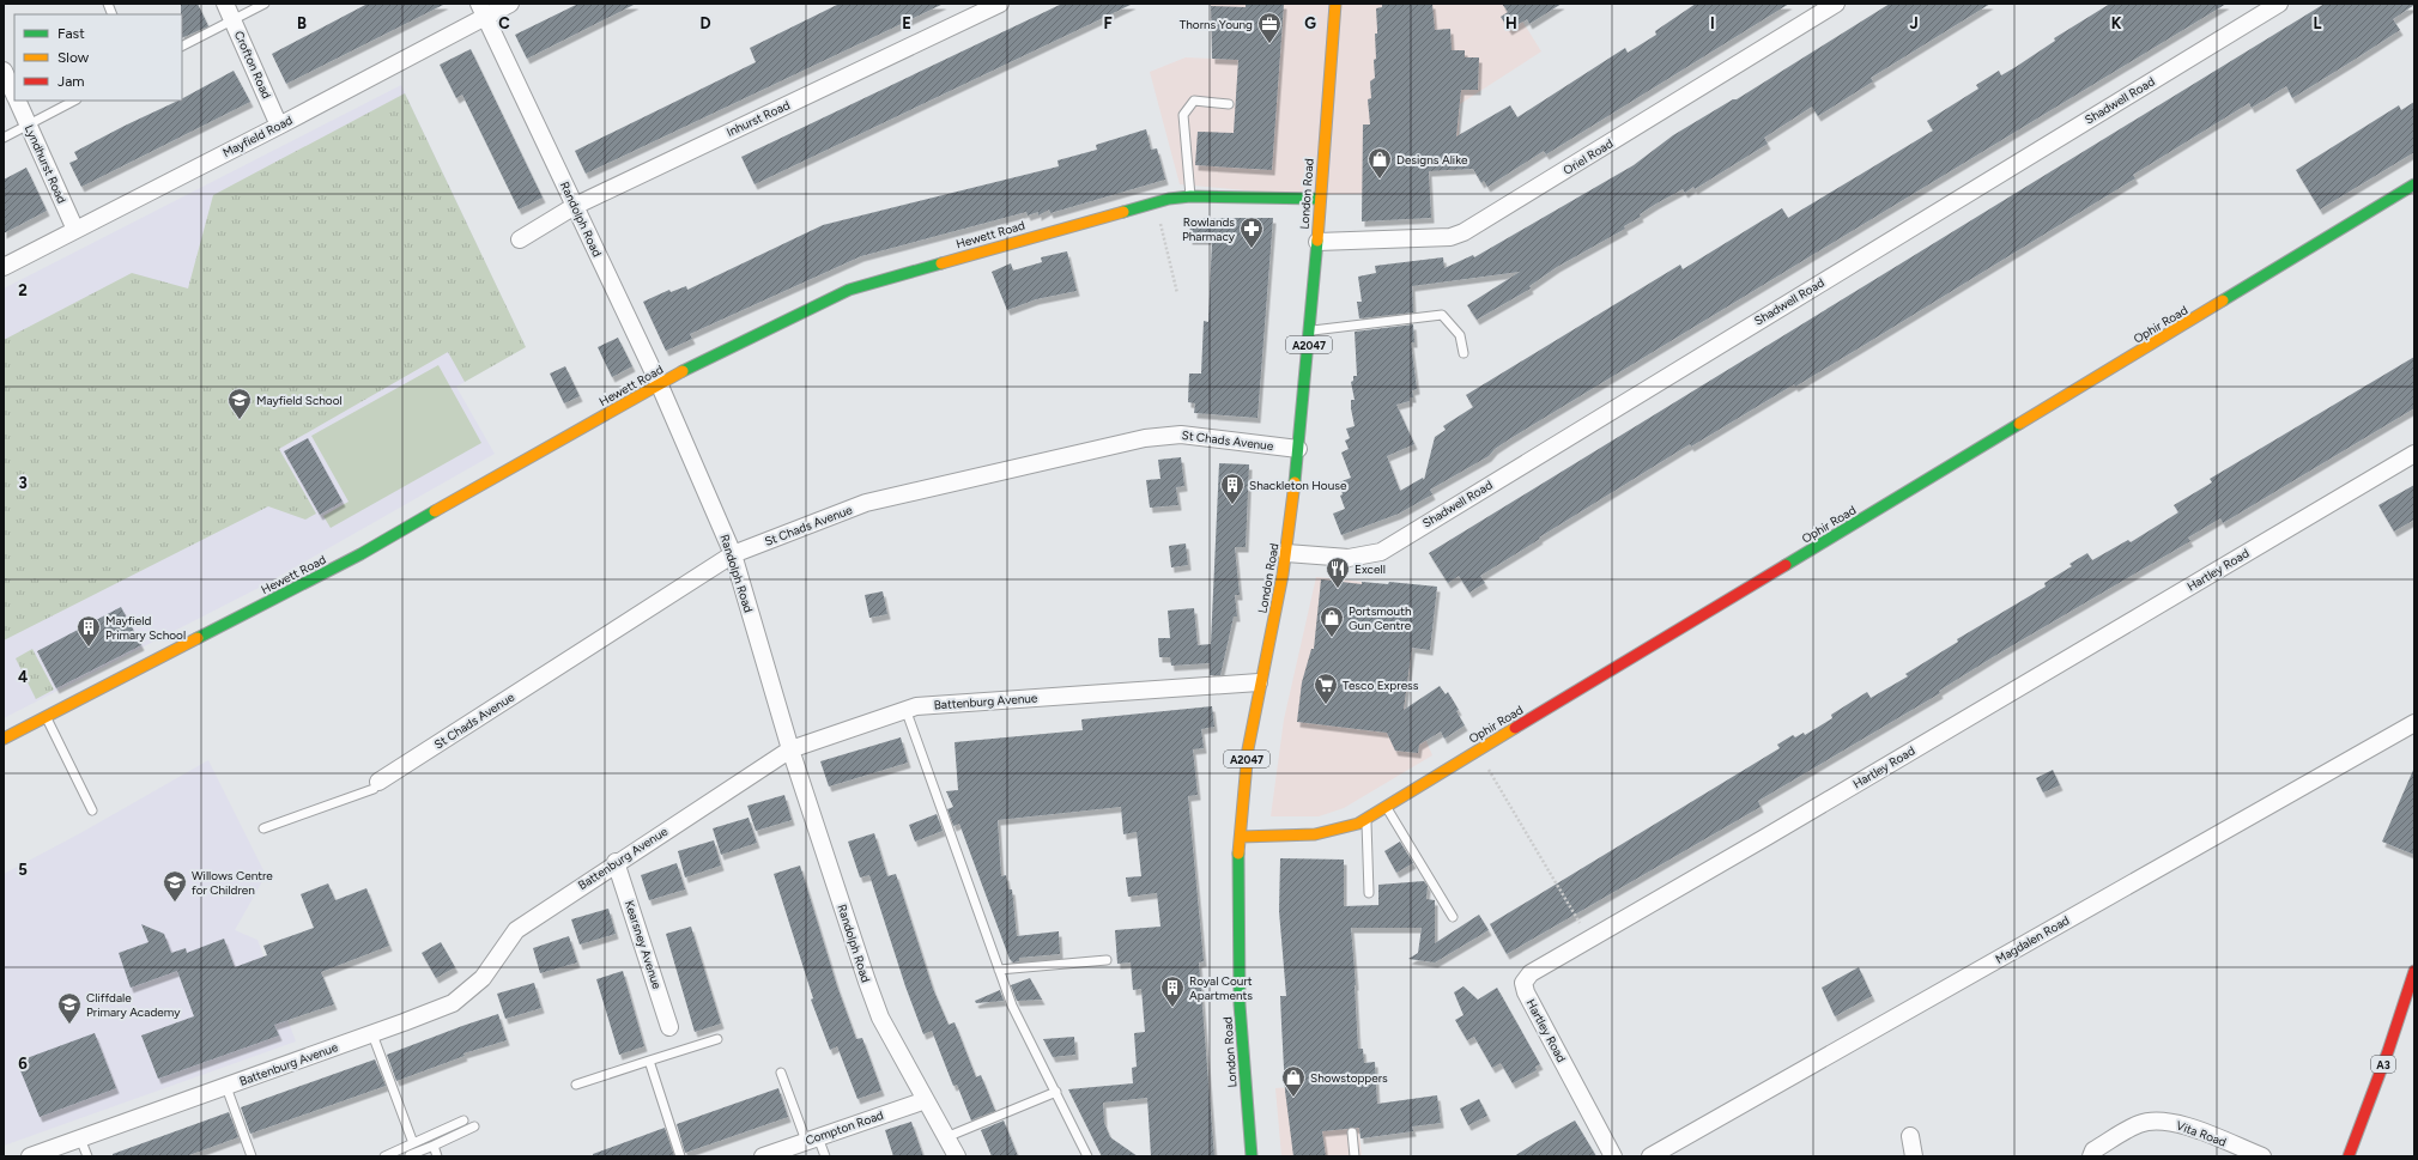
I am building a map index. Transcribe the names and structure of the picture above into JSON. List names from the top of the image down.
{
  "streets": {
    "street": [
      "Crofton Road",
      "Shadwell Road",
      "Inhurst Road",
      "Mayfield Road",
      "Oriel Road",
      "Lyndhurst Road",
      "London Road",
      "Randolph Road",
      "Hewett Road",
      "Ophir Road",
      "A2047",
      "St Chads Avenue",
      "Hartley Road",
      "Battenburg Avenue",
      "Magdalen Road",
      "Kearsney Avenue",
      "A3",
      "Compton Road",
      "Vita Road"
    ]
  },
  "crossings": [
    ["Crofton Road", "Mayfield Road"],
    ["Shadwell Road", "London Road"],
    ["Inhurst Road", "Randolph Road"],
    ["Mayfield Road", "Lyndhurst Road"],
    ["Mayfield Road", "Randolph Road"],
    ["Oriel Road", "London Road"],
    ["London Road", "Hewett Road"],
    ["London Road", "Ophir Road"],
    ["London Road", "St Chads Avenue"],
    ["London Road", "Battenburg Avenue"],
    ["Randolph Road", "Hewett Road"],
    ["Randolph Road", "St Chads Avenue"],
    ["Randolph Road", "Battenburg Avenue"],
    ["Randolph Road", "Compton Road"],
    ["Battenburg Avenue", "Kearsney Avenue"]
  ],
  "places": {
    "office": ["Thorns Young"],
    "shop": ["Designs Alike", "Portsmouth Gun Centre", "Showstoppers"],
    "pharmacy": ["Rowlands Pharmacy"],
    "school or university": ["Mayfield School", "Willows Centre for Children", "Cliffdale Primary Academy"],
    "building": ["Shackleton House", "Mayfield Primary School", "Royal Court Apartments"],
    "restaurant": ["Excell"],
    "supermarket": ["Tesco Express"]
  },
  "legend": ["Fast", "Slow", "Jam"],
  "grid": {
    "columns": [
      "B",
      "C",
      "D",
      "E",
      "F",
      "G",
      "H",
      "I",
      "J",
      "K",
      "L"
    ],
    "rows": [
      "2",
      "3",
      "4",
      "5",
      "6"
    ]
  }
}
